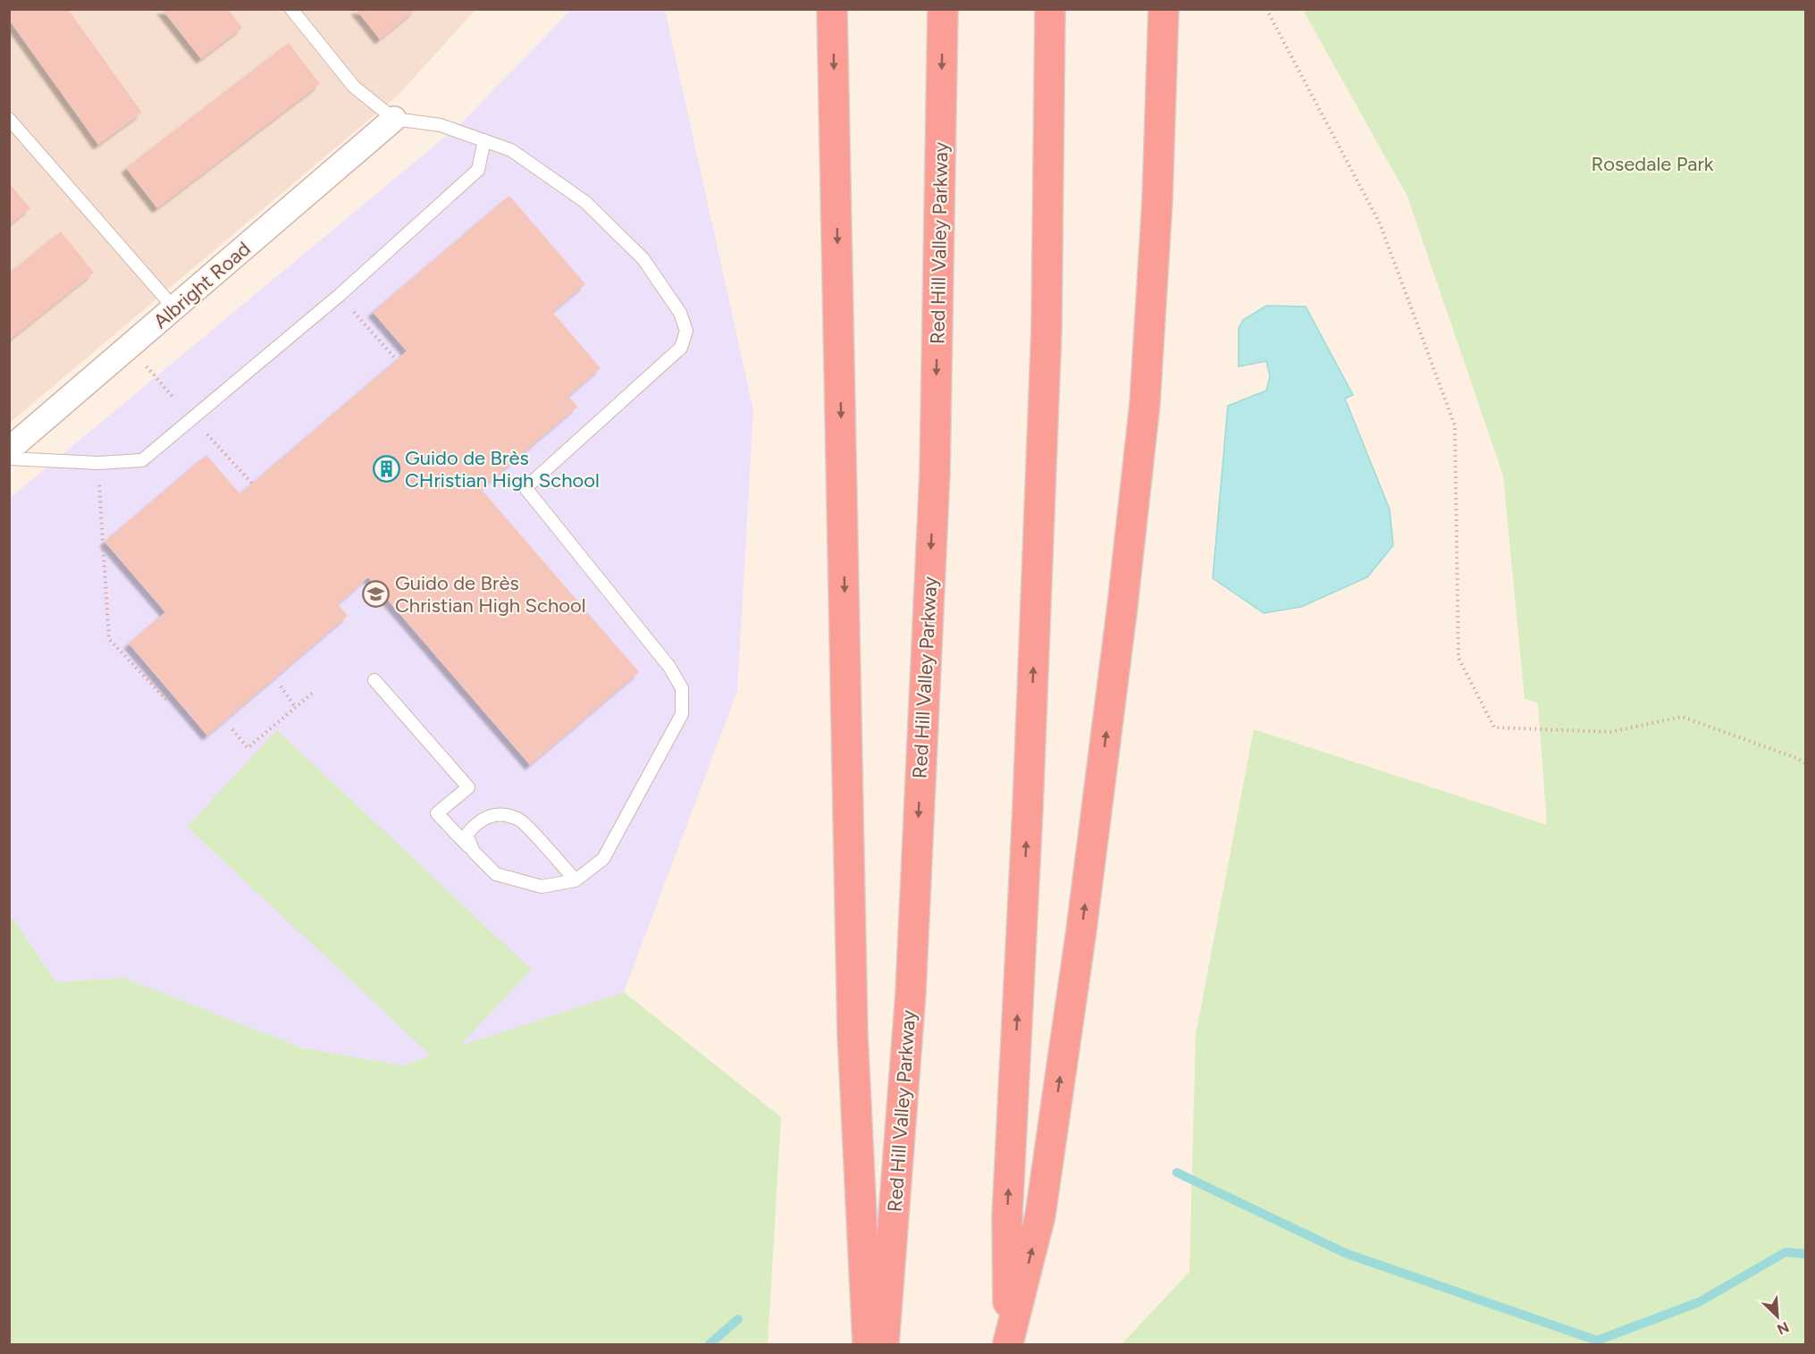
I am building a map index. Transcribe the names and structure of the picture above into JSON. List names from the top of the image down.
{
  "streets": {
    "highway": ["Red Hill Valley Parkway"],
    "street": ["Albright Road"]
  },
  "parks": ["Rosedale Park"],
  "places": {
    "building": ["Guido de Brès CHristian High School"],
    "school or university": ["Guido de Brès Christian High School"]
  },
  "north": "bottom right"
}
